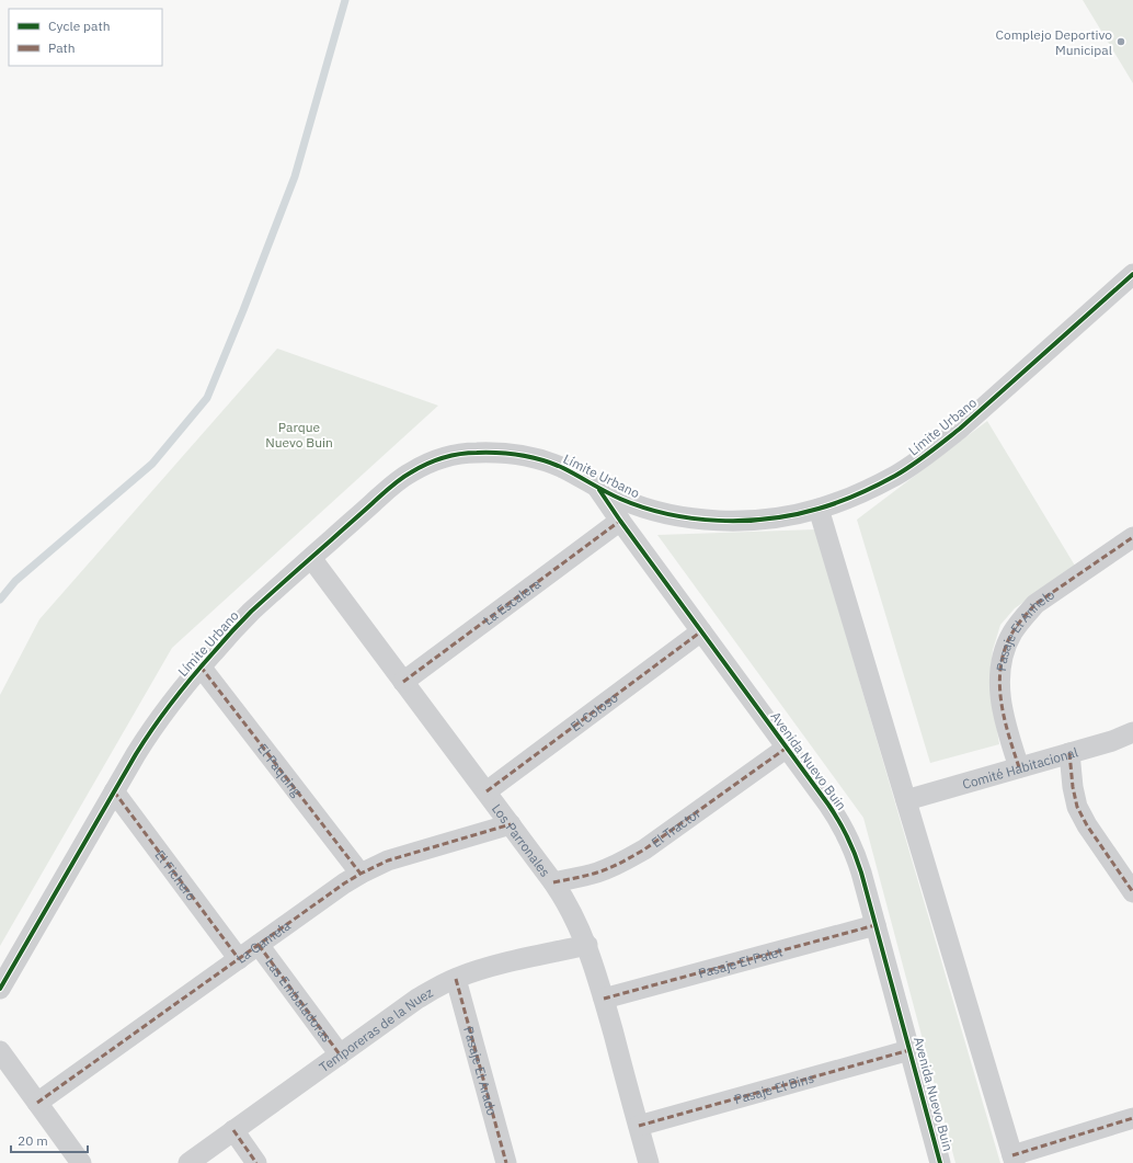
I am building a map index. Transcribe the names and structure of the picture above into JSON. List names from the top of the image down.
{
  "streets": {
    "street": [
      "Límite Urbano",
      "La Escalera",
      "Pasaje El Anhelo",
      "El Coloso",
      "Avenida Nuevo Buin",
      "Comité Habitacional",
      "El Paquing",
      "El Tractor",
      "Los Parronales",
      "El Fichero",
      "La Gamela",
      "Pasaje El Palet",
      "Las Embaladoras",
      "Temporeras de la Nuez",
      "Pasaje El Arado",
      "Pasaje El Bins"
    ]
  },
  "crossings": [
    ["Límite Urbano", "Avenida Nuevo Buin"],
    ["Límite Urbano", "El Paquing"],
    ["Límite Urbano", "Los Parronales"],
    ["Límite Urbano", "El Fichero"],
    ["La Escalera", "Avenida Nuevo Buin"],
    ["La Escalera", "Los Parronales"],
    ["Pasaje El Anhelo", "Comité Habitacional"],
    ["El Coloso", "Avenida Nuevo Buin"],
    ["El Coloso", "Los Parronales"],
    ["Avenida Nuevo Buin", "El Tractor"],
    ["Avenida Nuevo Buin", "Pasaje El Palet"],
    ["Avenida Nuevo Buin", "Pasaje El Bins"],
    ["El Paquing", "La Gamela"],
    ["El Tractor", "Los Parronales"],
    ["Los Parronales", "La Gamela"],
    ["Los Parronales", "Pasaje El Palet"],
    ["Los Parronales", "Temporeras de la Nuez"],
    ["Los Parronales", "Pasaje El Bins"],
    ["El Fichero", "La Gamela"],
    ["La Gamela", "Las Embaladoras"],
    ["Las Embaladoras", "Temporeras de la Nuez"],
    ["Temporeras de la Nuez", "Pasaje El Arado"]
  ],
  "parks": ["Parque Nuevo Buin"],
  "places": ["Complejo Deportivo Municipal"],
  "legend": ["Cycle path", "Path"],
  "scale_bar": "20 m"
}
